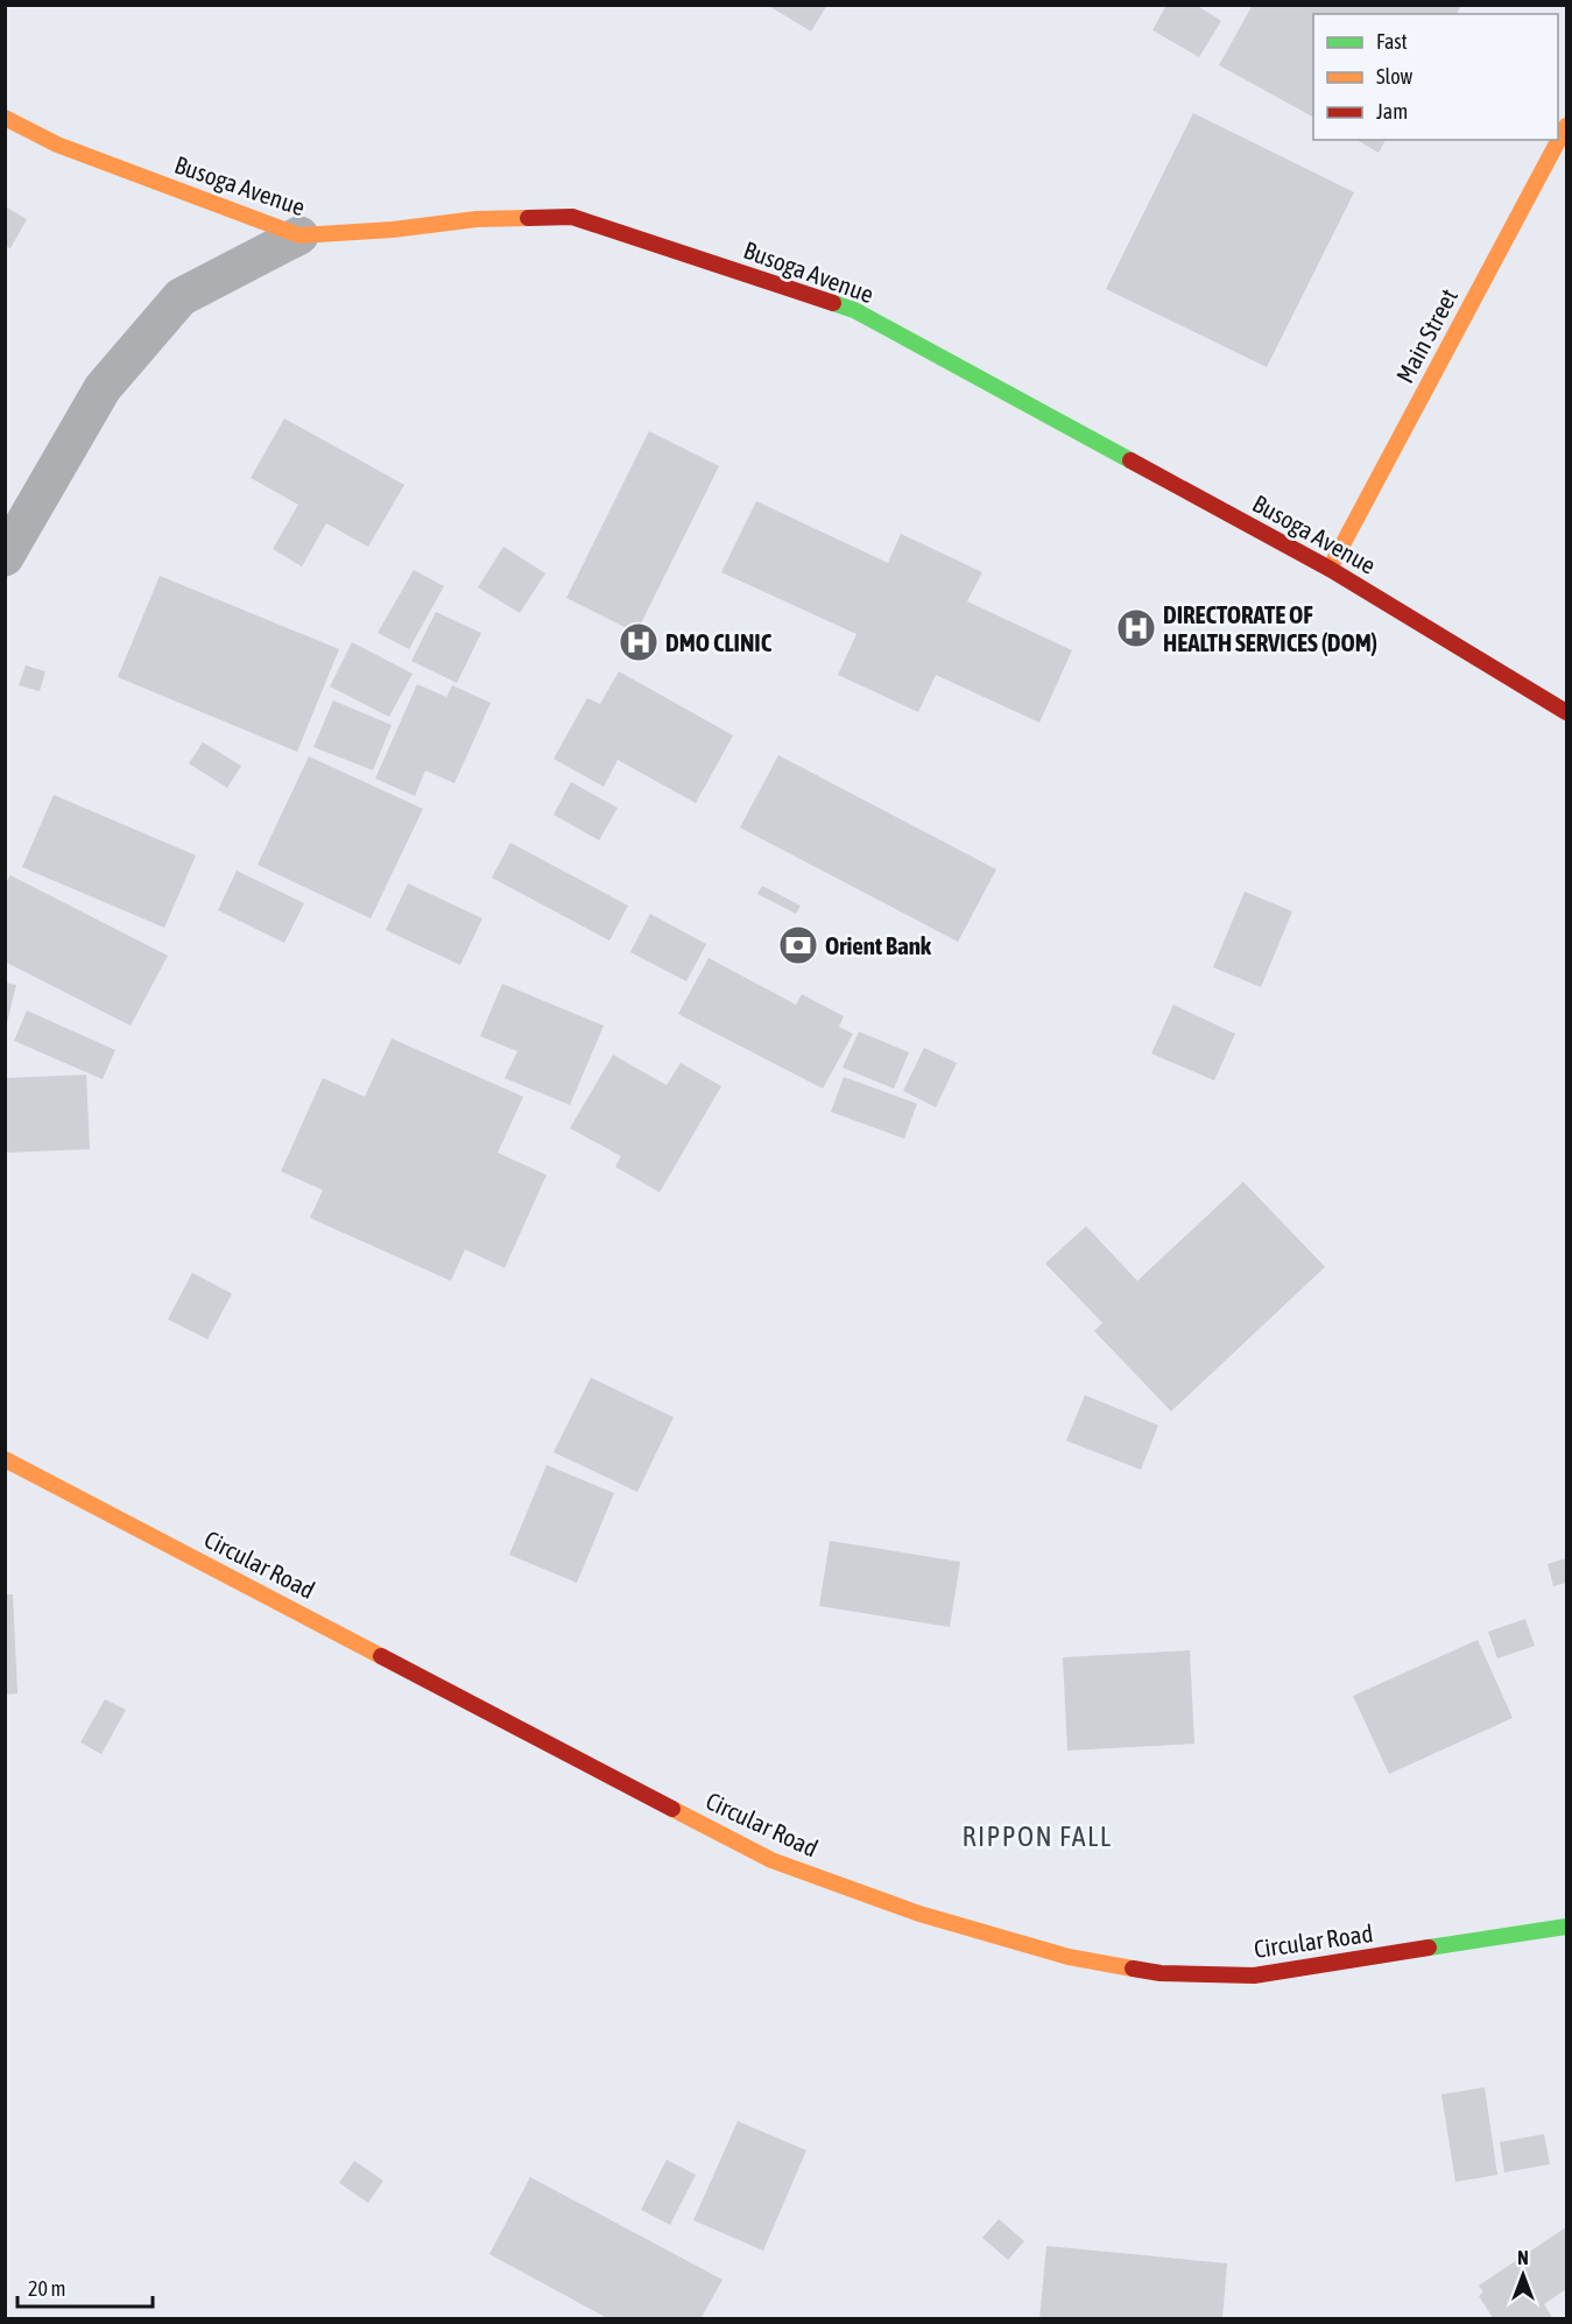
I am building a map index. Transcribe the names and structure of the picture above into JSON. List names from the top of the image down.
{
  "streets": {
    "street": ["Busoga Avenue", "Main Street", "Circular Road"]
  },
  "crossings": [
    ["Busoga Avenue", "Main Street"]
  ],
  "districts": ["RIPPON FALL"],
  "places": {
    "hospital": ["DIRECTORATE OF HEALTH SERVICES (DOM)", "DMO CLINIC"],
    "bank": ["Orient Bank"]
  },
  "legend": ["Fast", "Slow", "Jam"],
  "scale_bar": "20 m",
  "north": "top"
}
